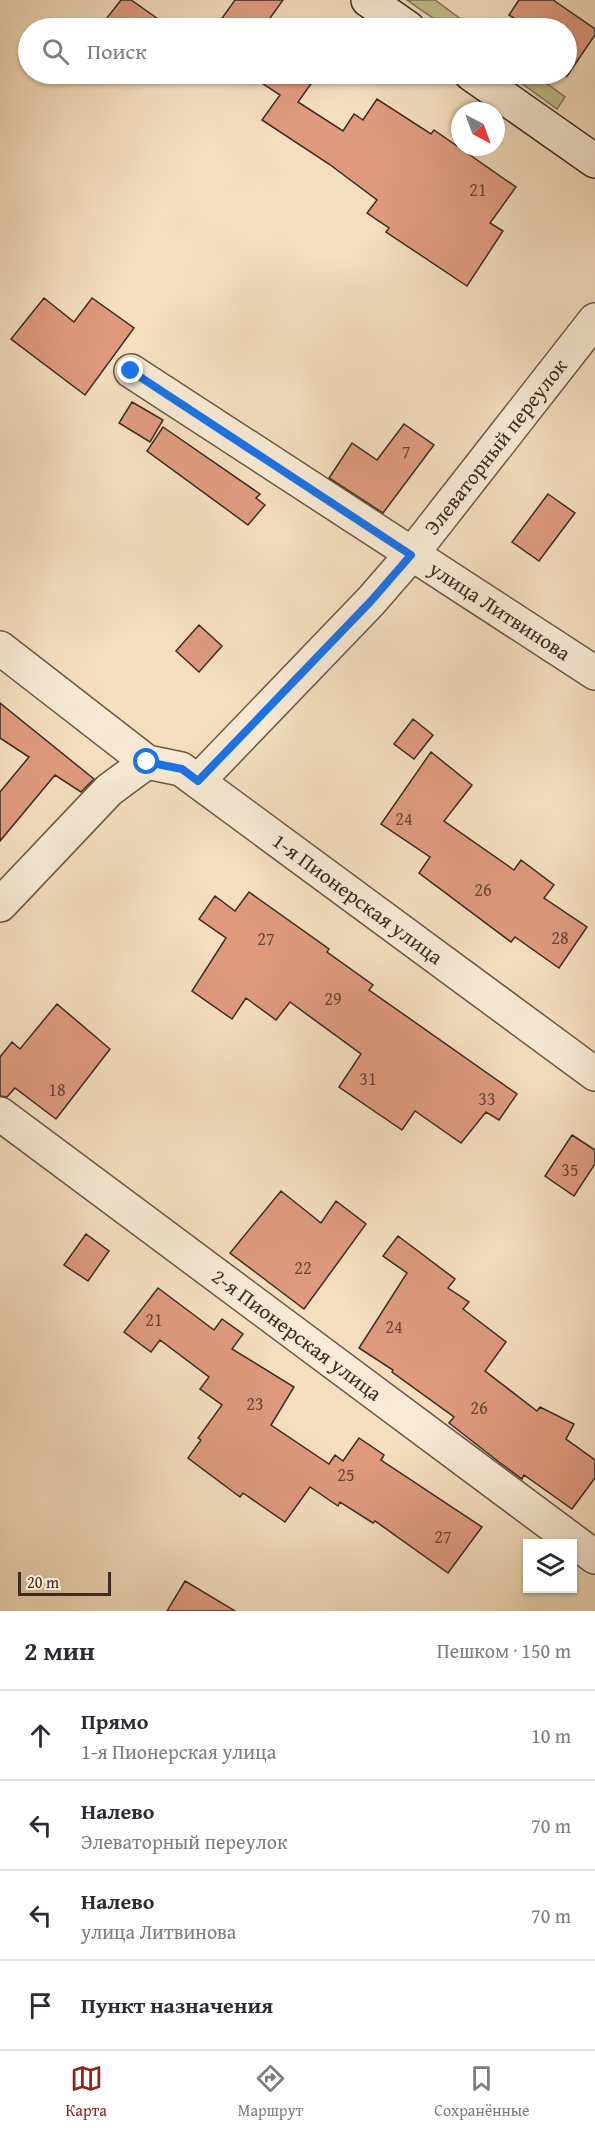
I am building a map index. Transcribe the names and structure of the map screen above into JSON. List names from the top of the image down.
{
  "streets": {
    "street": [
      "Элеваторный переулок",
      "улица Литвинова",
      "1-я Пионерская улица",
      "2-я Пионерская улица"
    ]
  },
  "crossings": [
    ["Элеваторный переулок", "улица Литвинова"],
    ["Элеваторный переулок", "1-я Пионерская улица"]
  ],
  "house_numbers": [
    "21",
    "7",
    "24",
    "26",
    "28",
    "27",
    "29",
    "31",
    "18",
    "33",
    "35",
    "22",
    "21",
    "24",
    "23",
    "26",
    "25",
    "27"
  ],
  "scale_bar": "20 m",
  "north": "bottom right",
  "page": {
    "search": "Поиск",
    "scale": "20 m",
    "heading": ["2 мин", "Пешком · 150 m"],
    "list": [
      ["Прямо", "1-я Пионерская улица", "10 m"],
      ["Налево", "Элеваторный переулок", "70 m"],
      ["Налево", "улица Литвинова", "70 m"],
      "Пункт назначения"
    ],
    "nav": ["Карта", "Маршрут", "Сохранённые"]
  }
}
